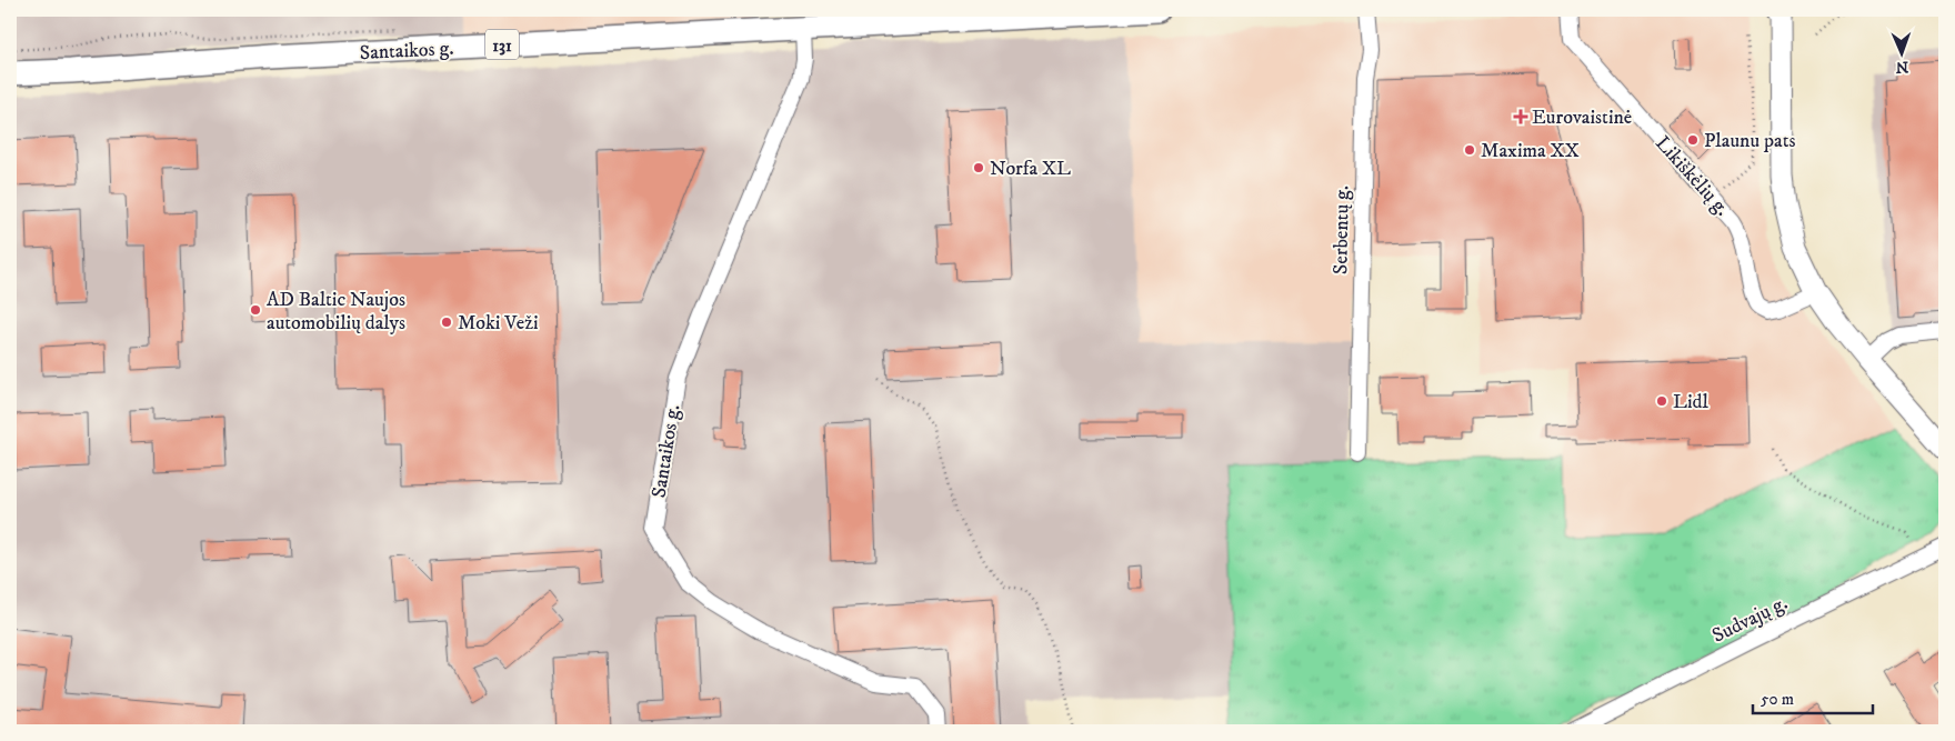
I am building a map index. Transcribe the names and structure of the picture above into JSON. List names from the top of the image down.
{
  "streets": {
    "main road": ["131", "Santaikos g."],
    "street": ["Likiškėlių g.", "Serbentų g.", "Sudvajų g."]
  },
  "places": {
    "health": ["Eurovaistinė"],
    "other": [
      "Plaunu pats",
      "Maxima XX",
      "Norfa XL",
      "AD Baltic Naujos automobilių dalys",
      "Moki Veži",
      "Lidl"
    ]
  },
  "scale_bar": "50 m",
  "north": "bottom"
}
